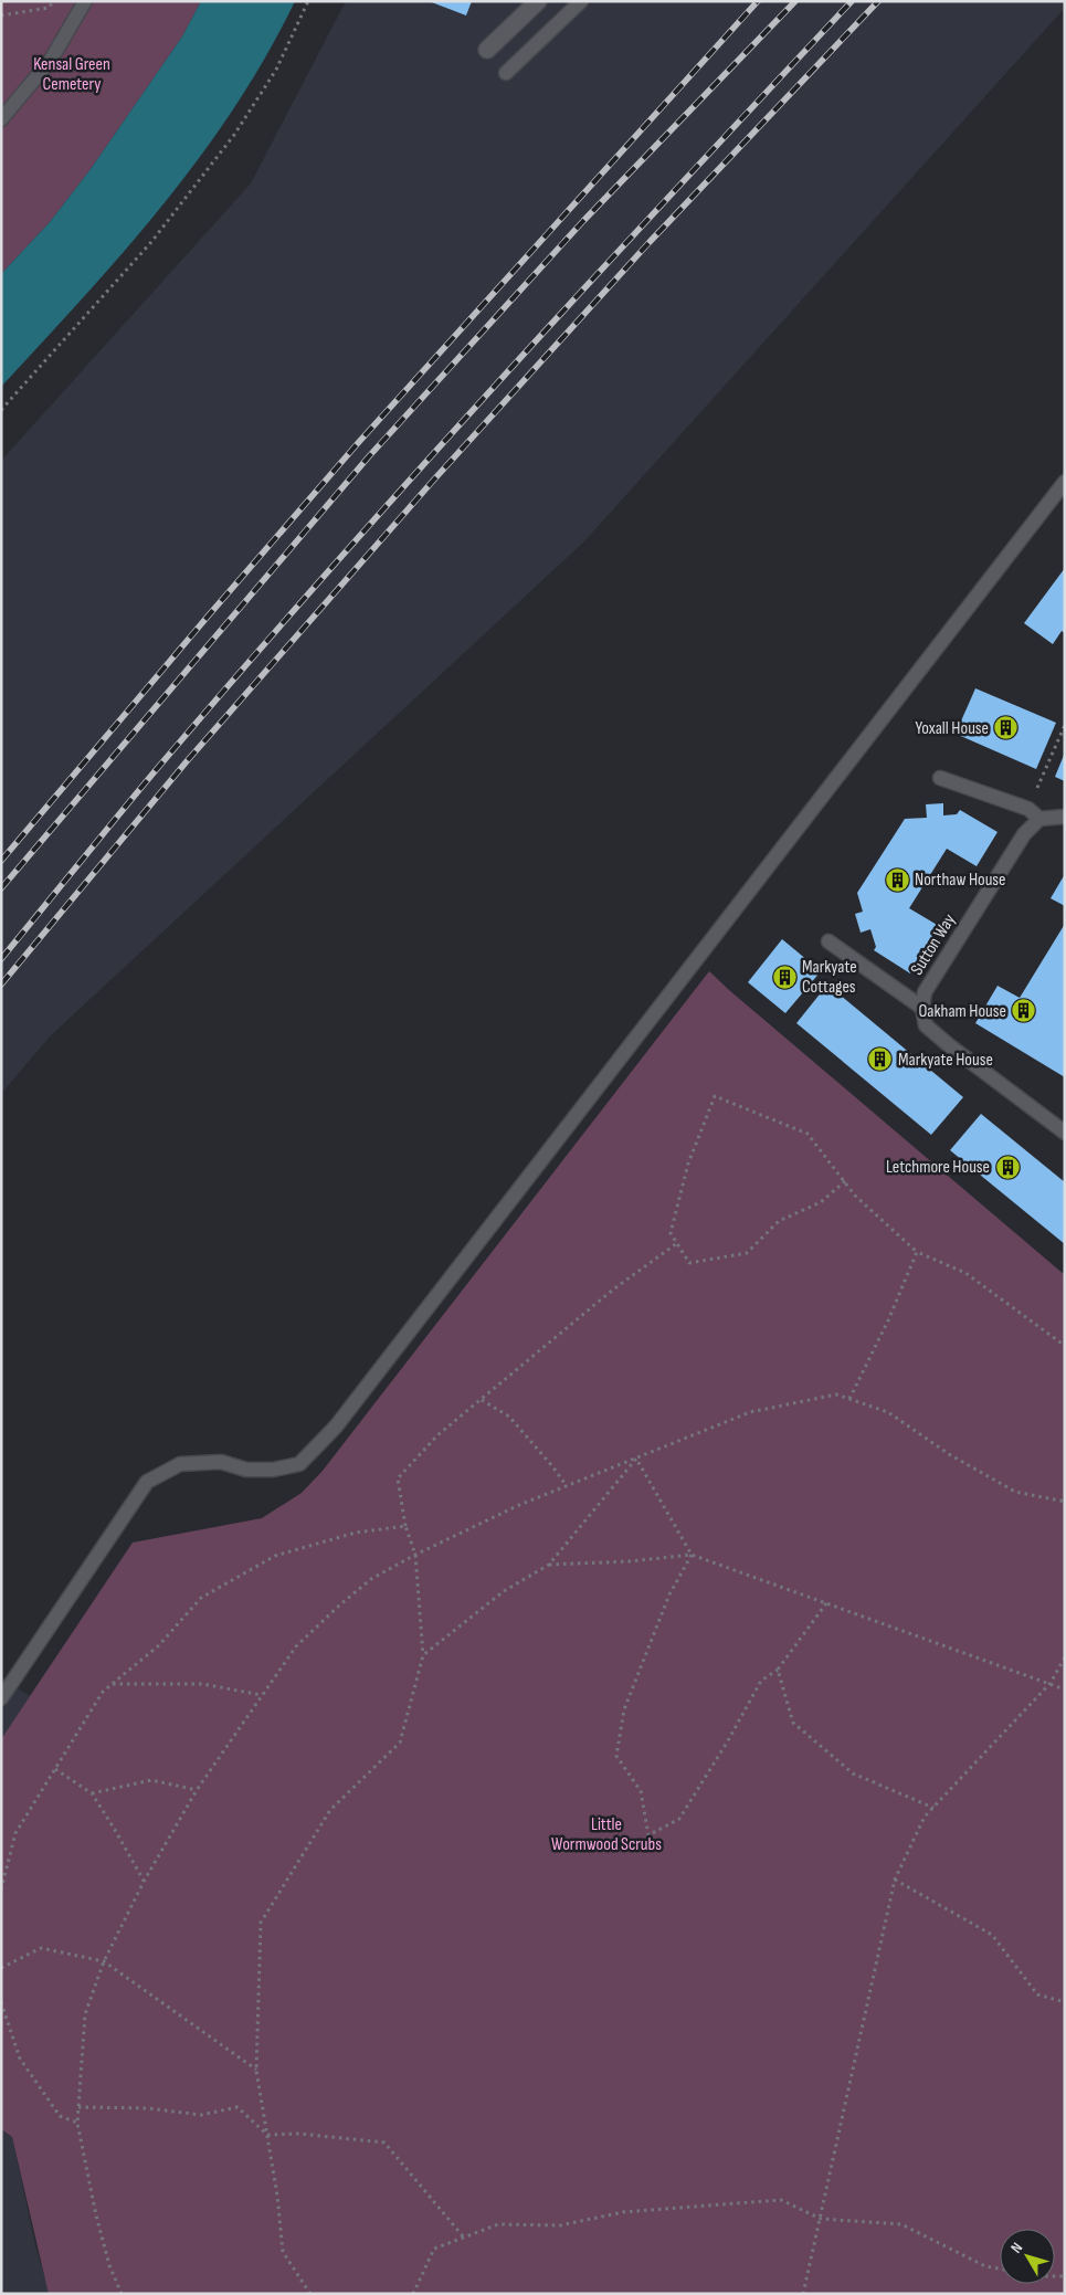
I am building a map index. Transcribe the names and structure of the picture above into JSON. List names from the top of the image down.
{
  "streets": {
    "lane": ["Sutton Way"]
  },
  "parks": ["Kensal Green Cemetery", "Little Wormwood Scrubs"],
  "places": {
    "building": [
      "Yoxall House",
      "Northaw House",
      "Markyate Cottages",
      "Oakham House",
      "Markyate House",
      "Letchmore House"
    ]
  },
  "north": "top left"
}
